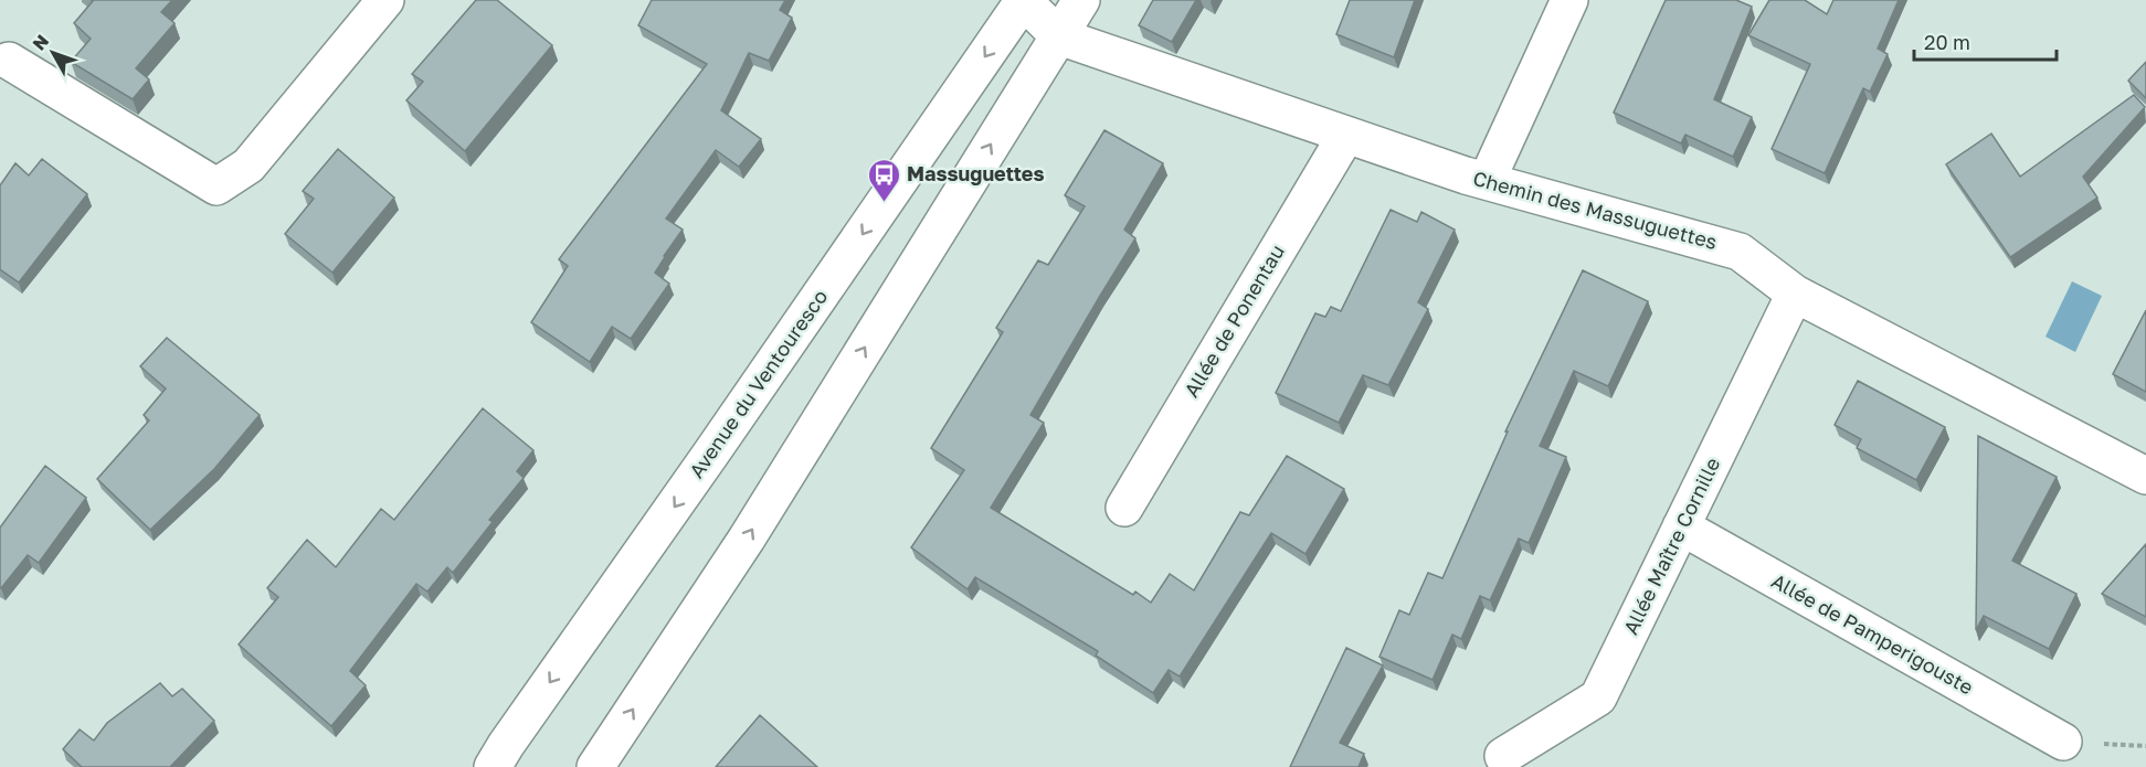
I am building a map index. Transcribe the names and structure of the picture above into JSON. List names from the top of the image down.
{
  "streets": {
    "street": [
      "Chemin des Massuguettes",
      "Allée de Ponentau",
      "Avenue du Ventouresco",
      "Allée Maître Cornille",
      "Allée de Pamperigouste"
    ]
  },
  "crossings": [
    ["Chemin des Massuguettes", "Allée de Ponentau"],
    ["Chemin des Massuguettes", "Avenue du Ventouresco"],
    ["Chemin des Massuguettes", "Allée Maître Cornille"],
    ["Allée Maître Cornille", "Allée de Pamperigouste"]
  ],
  "places": {
    "bus stop": ["Massuguettes"]
  },
  "scale_bar": "20 m",
  "north": "top left"
}
